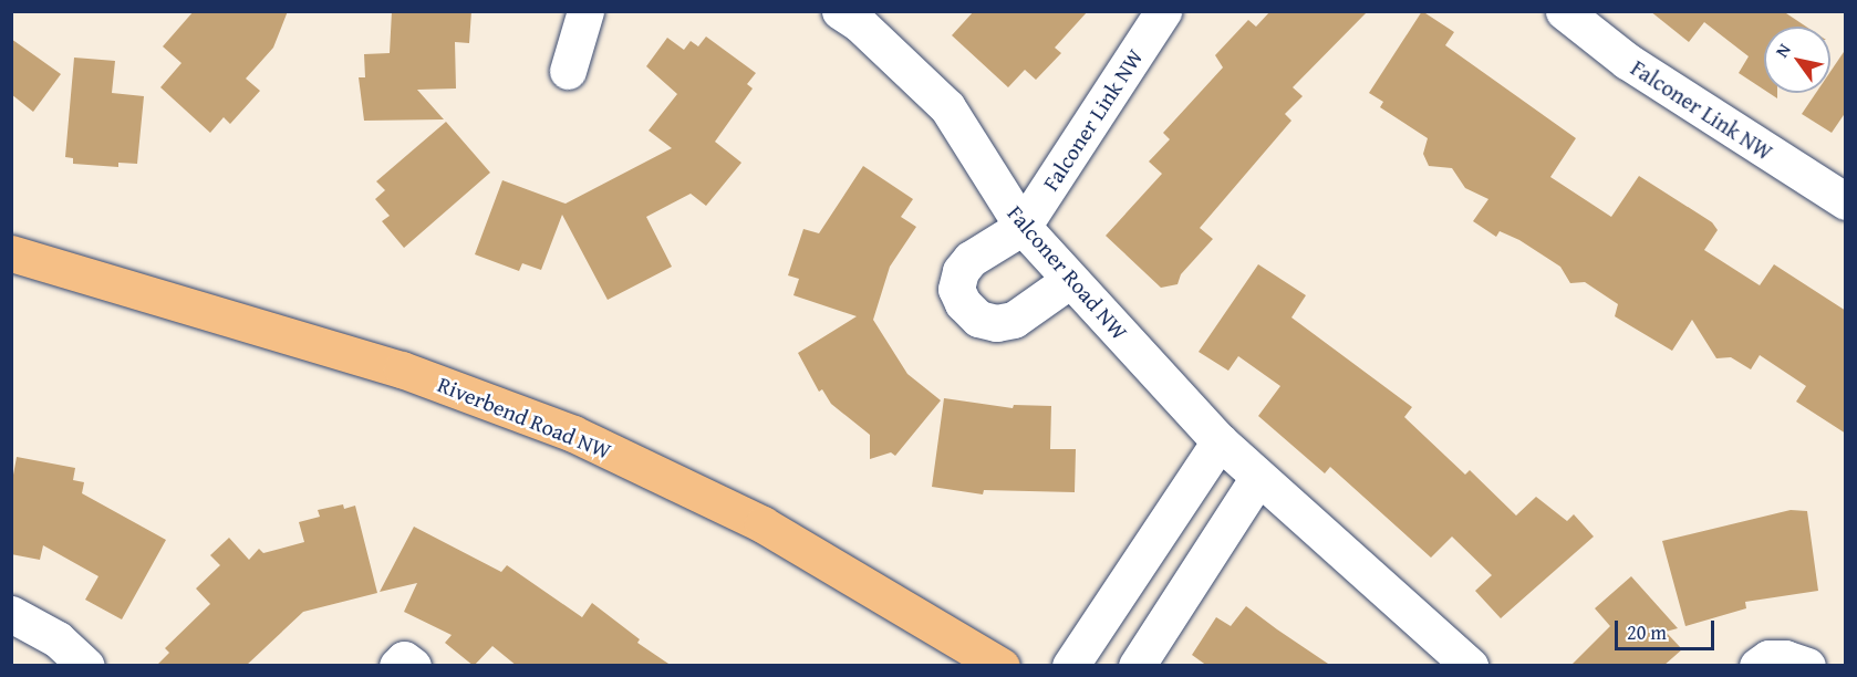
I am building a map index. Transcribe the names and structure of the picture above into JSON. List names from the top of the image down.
{
  "streets": {
    "main road": ["Riverbend Road NW"],
    "street": ["Falconer Link NW", "Falconer Road NW"]
  },
  "crossings": [
    ["Falconer Link NW", "Falconer Road NW"]
  ],
  "scale_bar": "20 m",
  "north": "top left"
}
